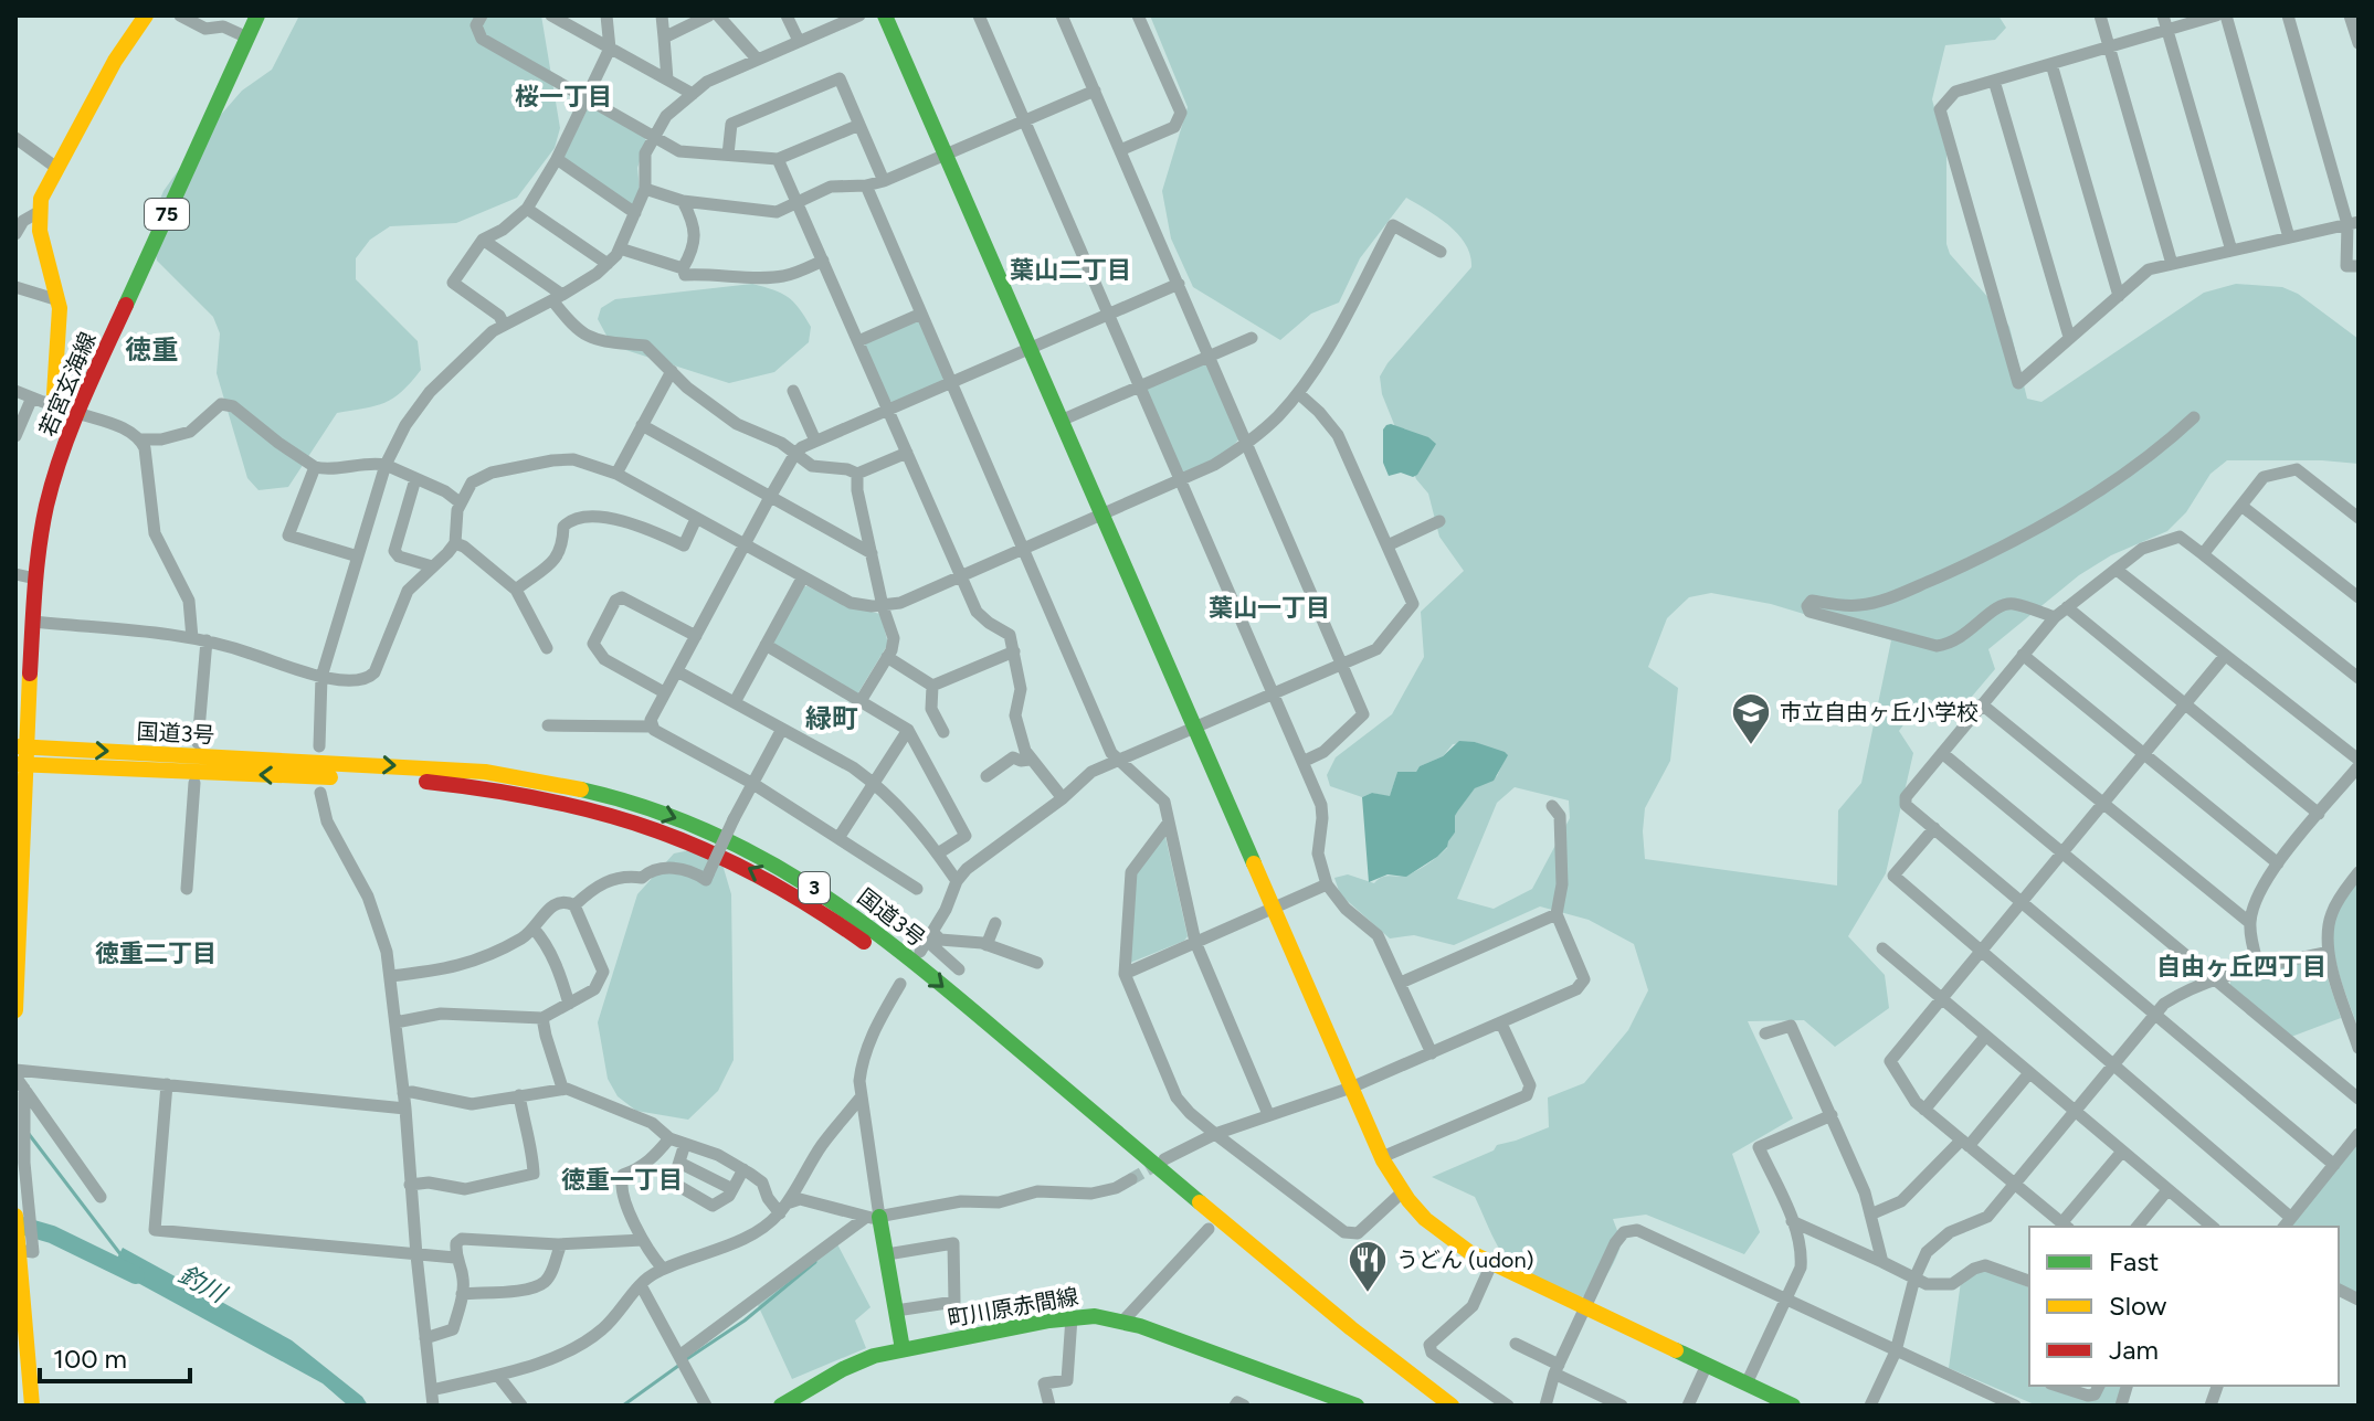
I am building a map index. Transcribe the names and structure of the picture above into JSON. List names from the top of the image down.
{
  "streets": {
    "main road": [
      "75",
      "若宮玄海線",
      "国道3号",
      "3",
      "町川原赤間線"
    ]
  },
  "crossings": [
    ["若宮玄海線", "国道3号"]
  ],
  "districts": [
    "桜一丁目",
    "葉山二丁目",
    "徳重",
    "葉山一丁目",
    "緑町",
    "徳重二丁目",
    "自由ヶ丘四丁目",
    "徳重一丁目"
  ],
  "water": ["釣川"],
  "places": {
    "school or university": ["市立自由ヶ丘小学校"],
    "restaurant": ["うどん (udon)"]
  },
  "legend": ["Fast", "Slow", "Jam"],
  "scale_bar": "100 m"
}
